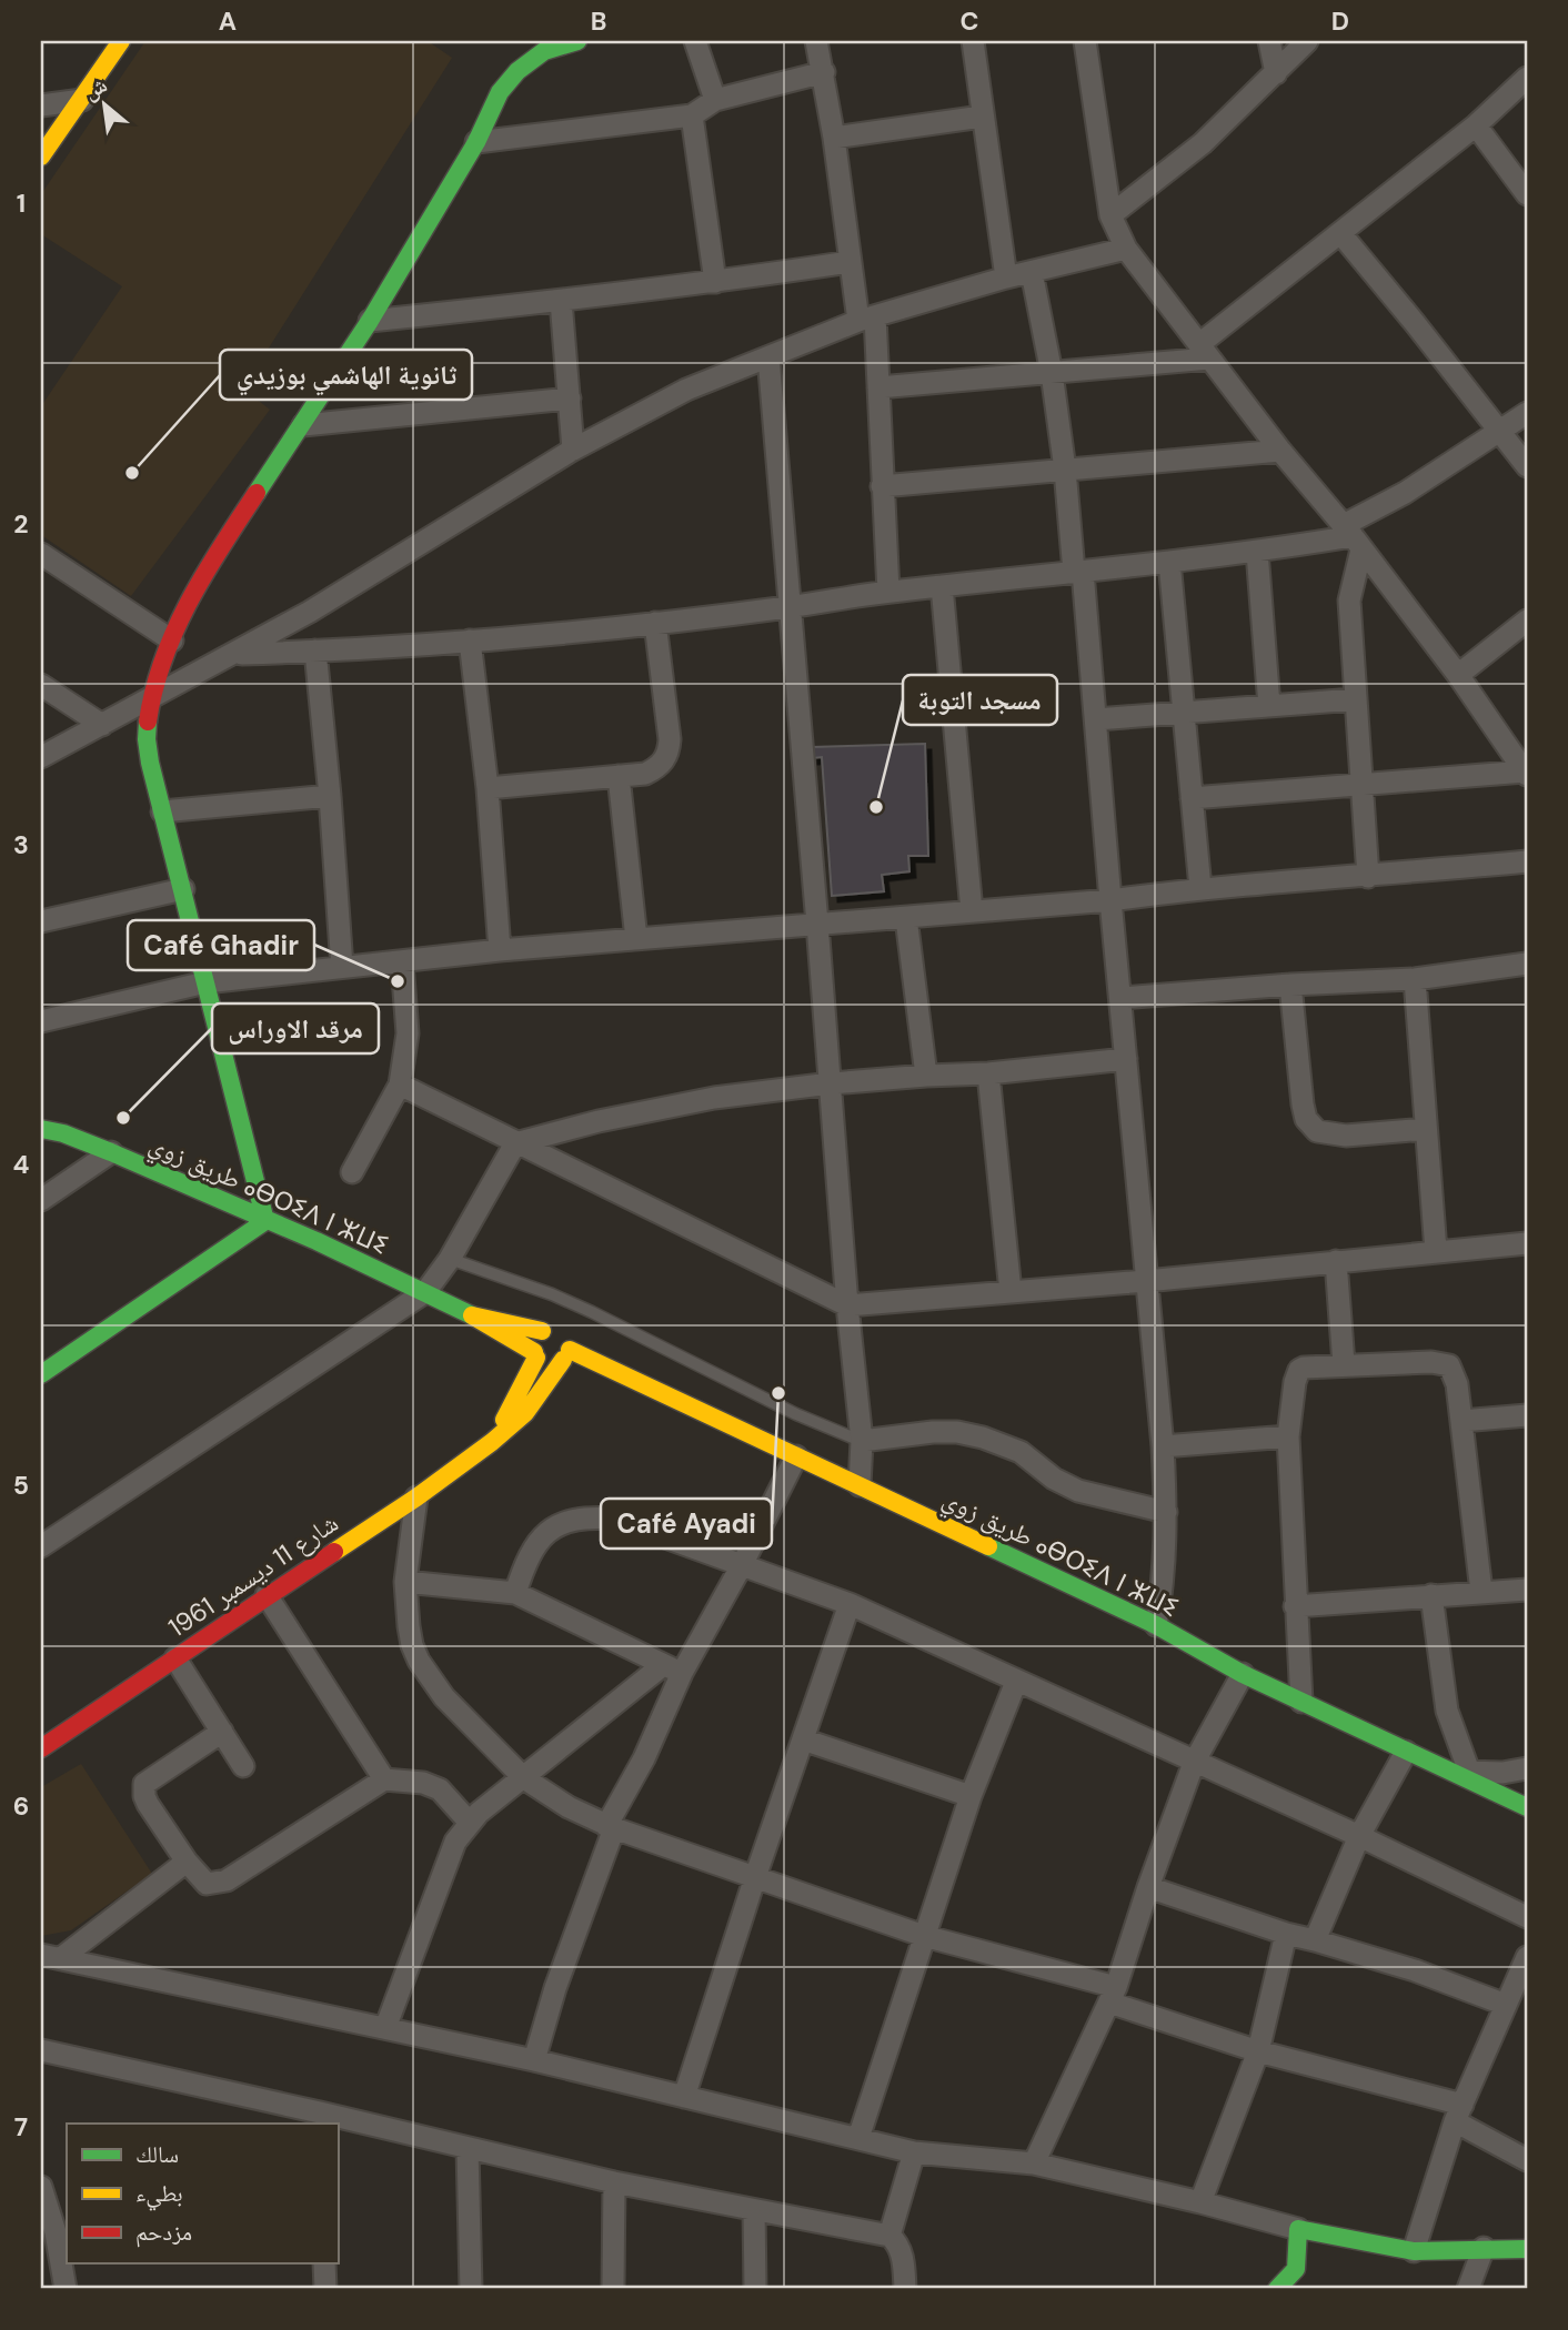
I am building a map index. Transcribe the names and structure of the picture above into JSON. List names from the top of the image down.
{
  "streets": {
    "main road": ["طريق زوي ⴰⴱⵔⵉⴷ ⵏ ⵣⵡⵉ", "شارع 11 ديسمبر 1961"]
  },
  "crossings": [
    ["طريق زوي ⴰⴱⵔⵉⴷ ⵏ ⵣⵡⵉ", "شارع 11 ديسمبر 1961"]
  ],
  "places": [
    "ثانوية الهاشمي بوزيدي",
    "مسجد التوبة",
    "Café Ghadir",
    "مرقد الاوراس",
    "Café Ayadi"
  ],
  "legend": ["سالك", "بطيء", "مزدحم"],
  "north": "top left",
  "grid": {
    "columns": [
      "A",
      "B",
      "C",
      "D"
    ],
    "rows": [
      "1",
      "2",
      "3",
      "4",
      "5",
      "6",
      "7"
    ]
  }
}
